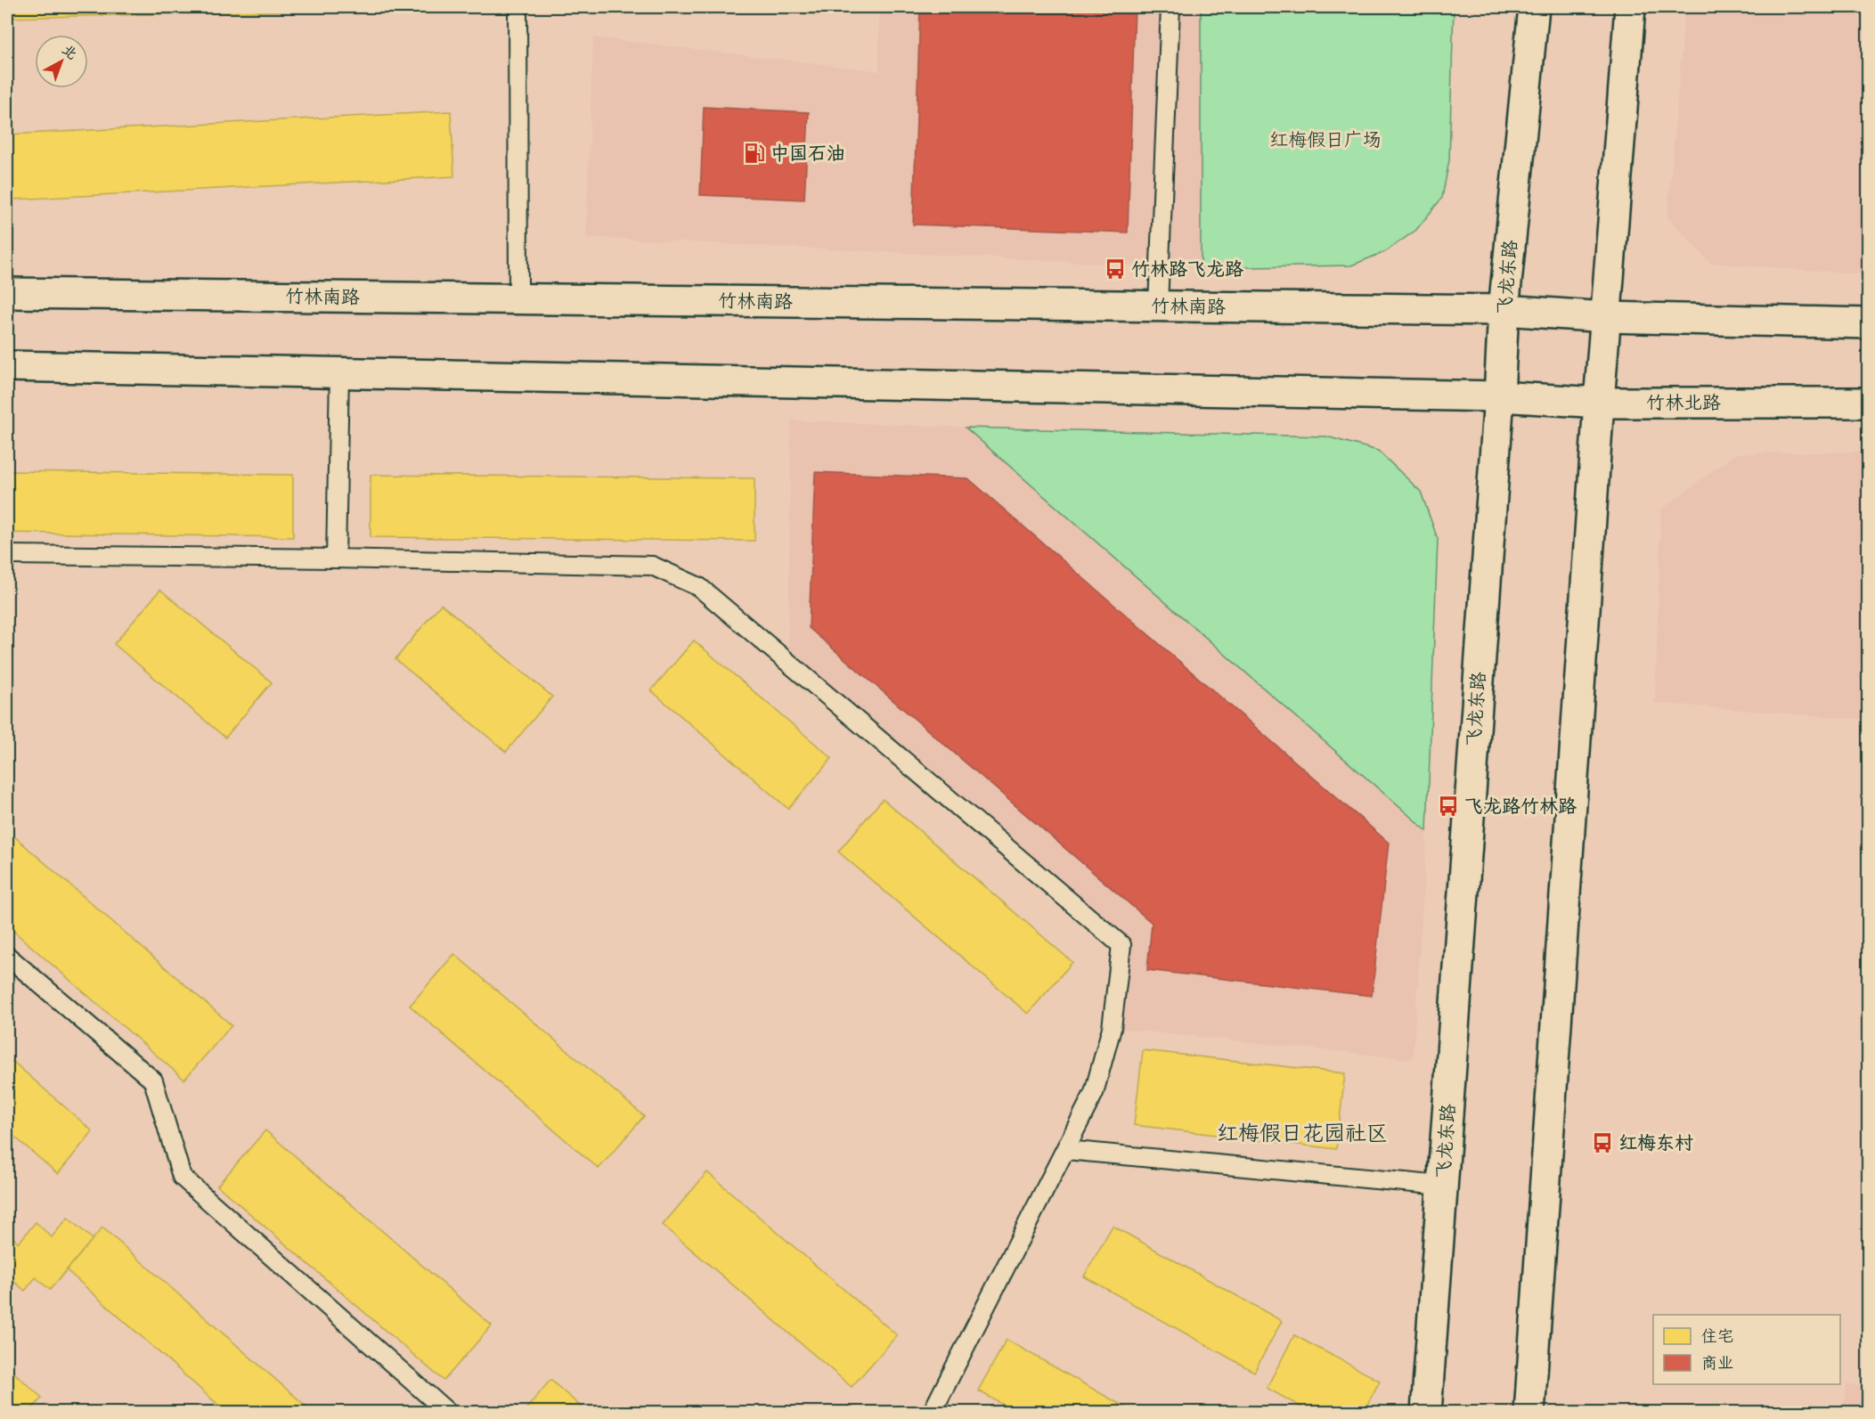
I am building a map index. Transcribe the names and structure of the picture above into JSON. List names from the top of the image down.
{
  "streets": {
    "main road": ["飞龙东路", "竹林南路", "竹林北路"]
  },
  "crossings": [
    ["飞龙东路", "竹林南路"],
    ["飞龙东路", "竹林北路"]
  ],
  "districts": ["红梅假日花园社区"],
  "parks": ["红梅假日广场"],
  "places": {
    "fuel station": ["中国石油"],
    "bus stop": ["竹林路飞龙路", "飞龙路竹林路", "红梅东村"]
  },
  "legend": ["住宅", "商业"],
  "north": "top right"
}
